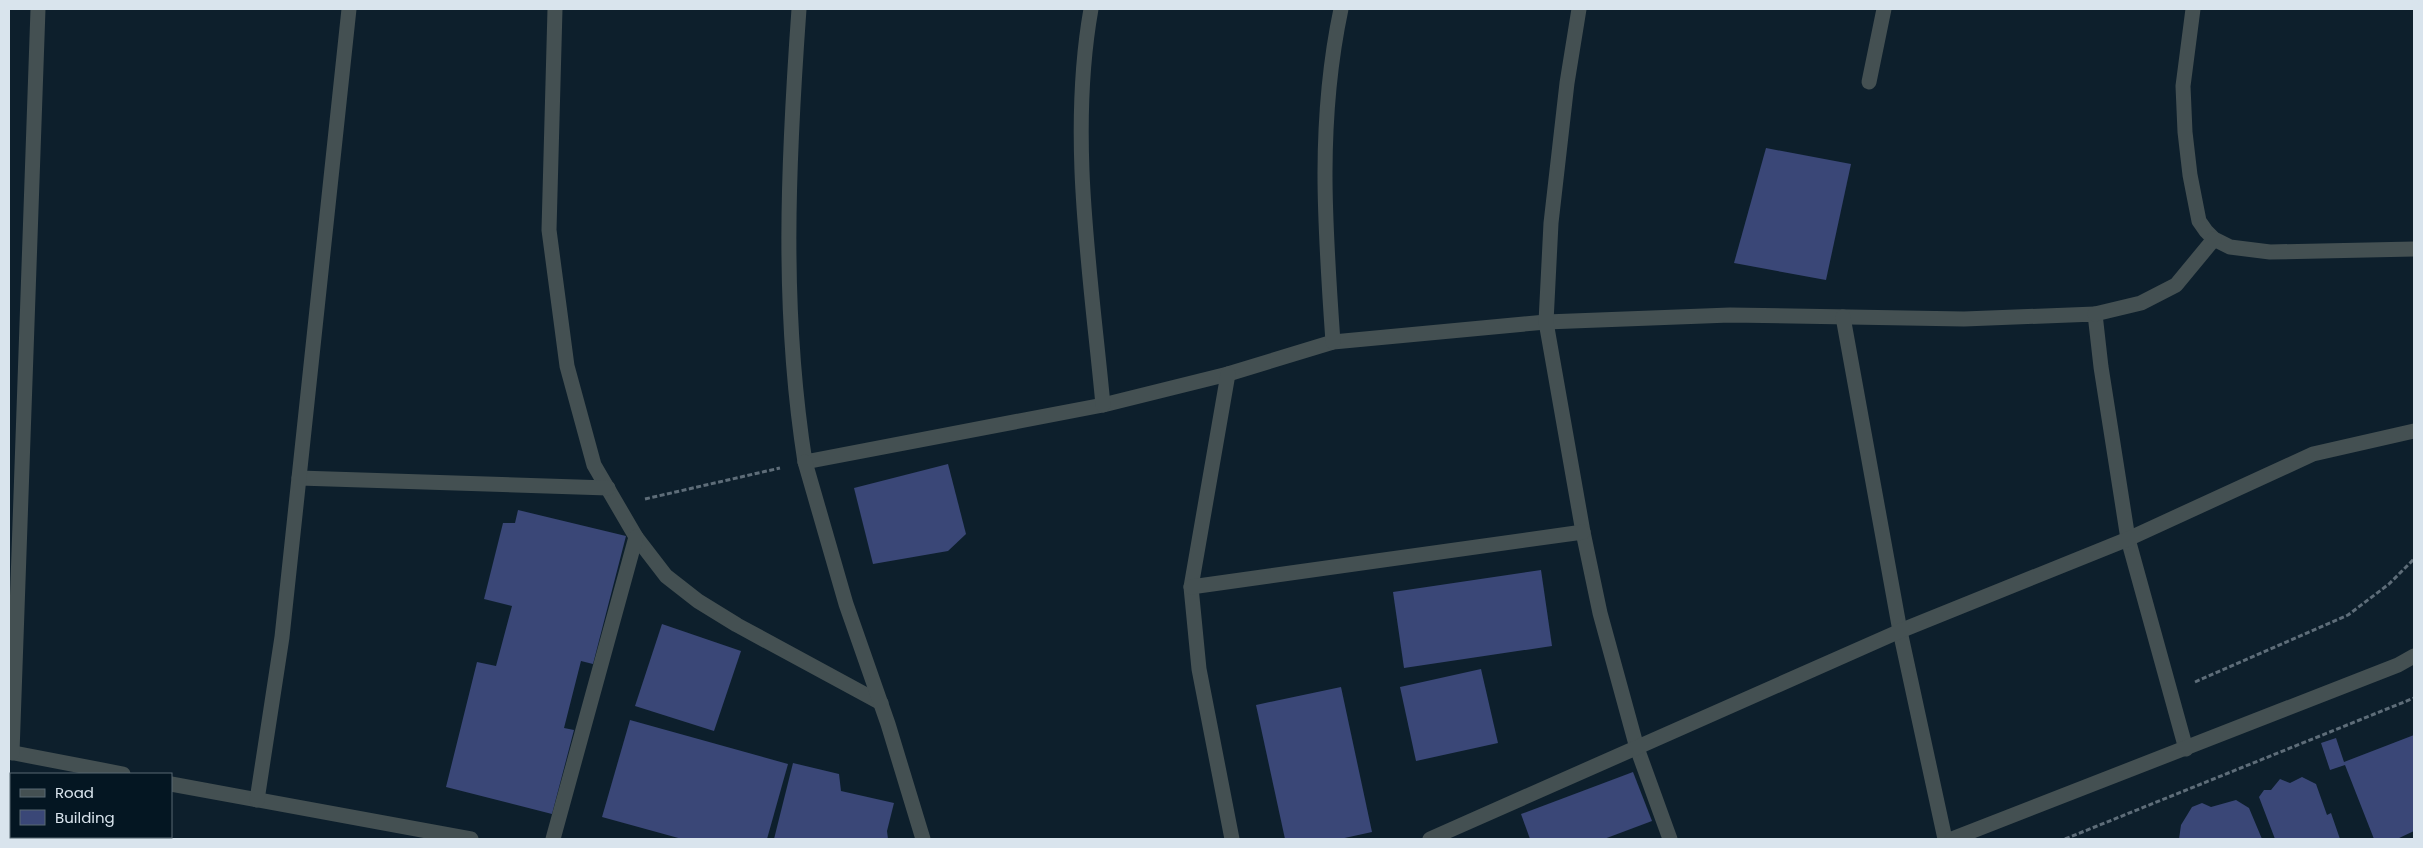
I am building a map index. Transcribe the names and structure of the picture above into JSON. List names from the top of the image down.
{
  "legend": ["Road", "Building"]
}
